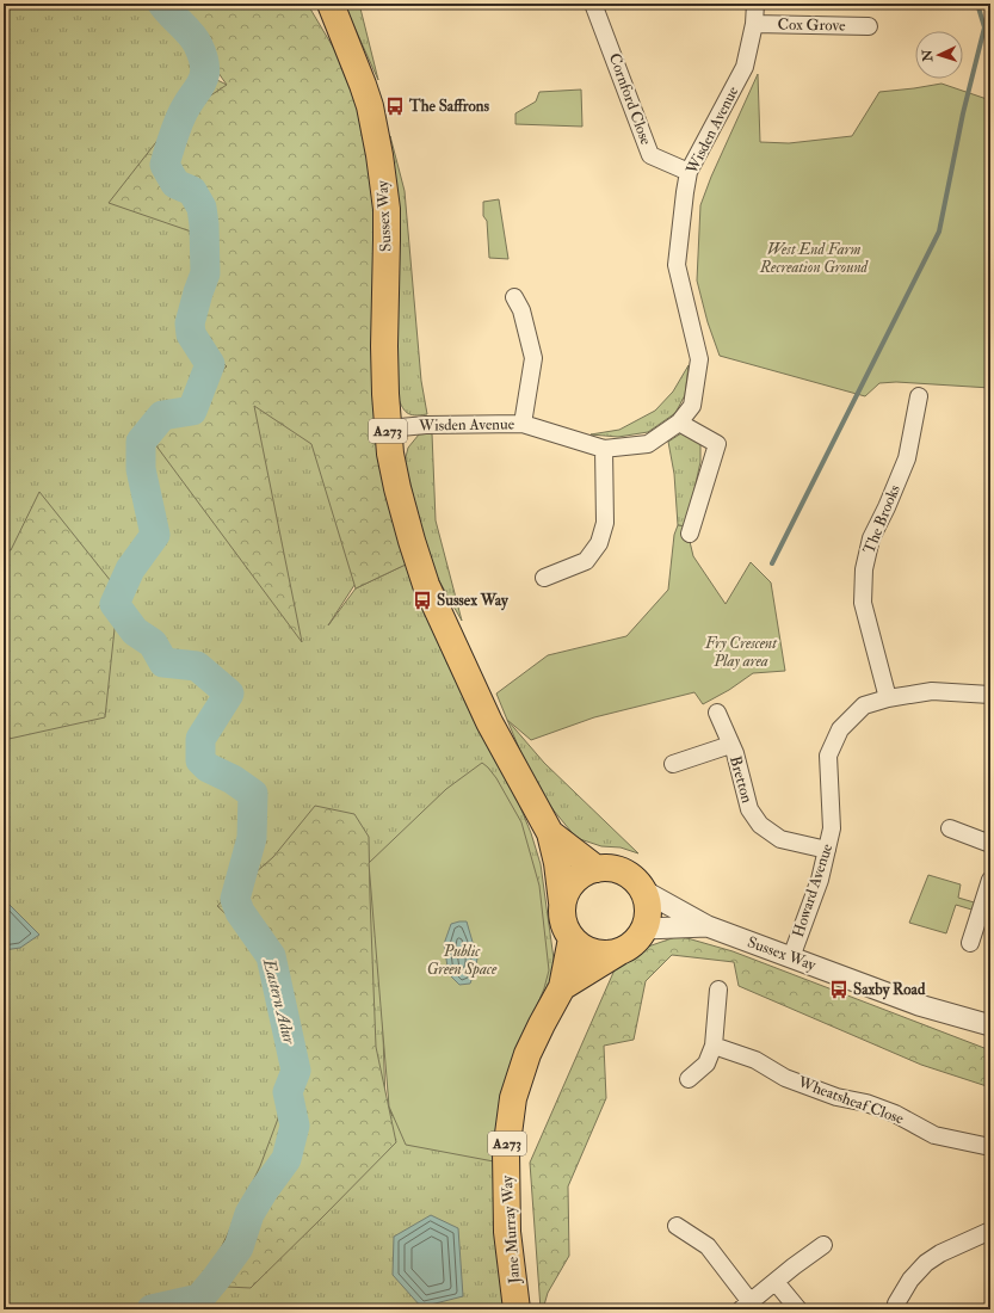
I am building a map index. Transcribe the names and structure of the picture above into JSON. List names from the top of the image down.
{
  "streets": {
    "main road": ["Sussex Way", "A273", "Jane Murray Way"],
    "street": [
      "Cox Grove",
      "Cornford Close",
      "Wisden Avenue",
      "The Brooks",
      "Bretton",
      "Howard Avenue",
      "Wheatsheaf Close"
    ]
  },
  "crossings": [
    ["Cox Grove", "Wisden Avenue"],
    ["Cornford Close", "Wisden Avenue"],
    ["Wisden Avenue", "Sussex Way"],
    ["Sussex Way", "Howard Avenue"],
    ["Sussex Way", "Jane Murray Way"],
    ["The Brooks", "Howard Avenue"],
    ["Bretton", "Howard Avenue"]
  ],
  "water": ["Eastern Adur"],
  "parks": ["West End Farm Recreation Ground", "Fry Crescent Play area", "Public Green Space"],
  "places": {
    "bus stop": ["The Saffrons", "Sussex Way", "Saxby Road"]
  },
  "north": "left"
}
